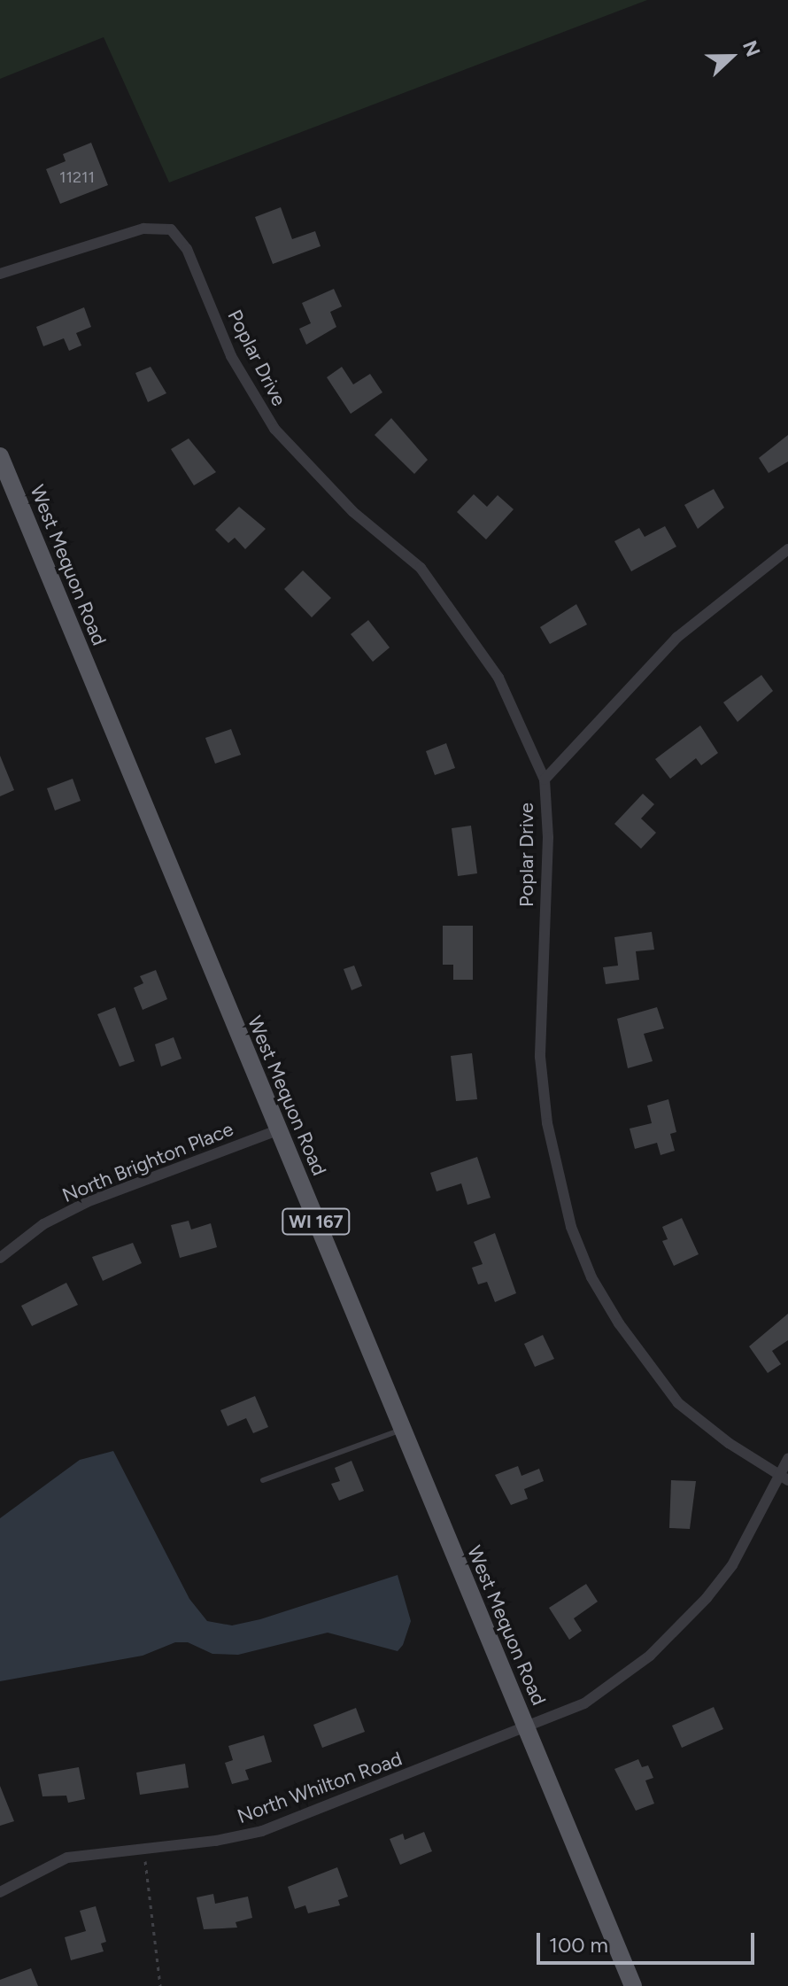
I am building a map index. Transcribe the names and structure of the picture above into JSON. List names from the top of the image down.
{
  "streets": {
    "main road": ["West Mequon Road", "WI 167"],
    "street": ["Poplar Drive", "North Brighton Place", "North Whilton Road"]
  },
  "crossings": [
    ["Poplar Drive", "North Whilton Road"],
    ["West Mequon Road", "North Brighton Place"],
    ["West Mequon Road", "North Whilton Road"]
  ],
  "house_numbers": ["11211"],
  "scale_bar": "100 m",
  "north": "right"
}
